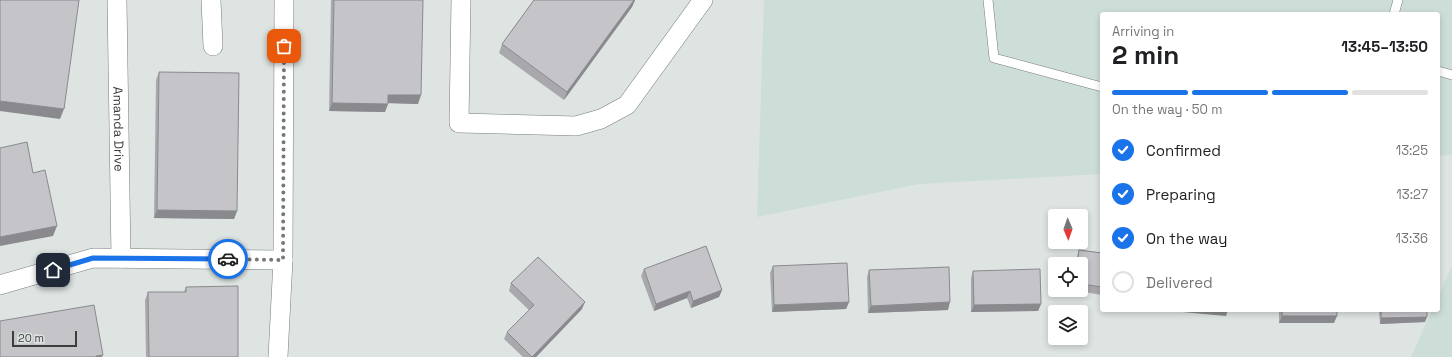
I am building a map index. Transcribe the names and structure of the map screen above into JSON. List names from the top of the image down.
{
  "streets": {
    "street": ["Amanda Drive"]
  },
  "scale_bar": "20 m",
  "north": "bottom",
  "page": {
    "heading": ["2 min", "Arriving in", "13:45–13:50"],
    "bar": "On the way · 50 m",
    "list": [
      ["Confirmed", "13:25"],
      ["Preparing", "13:27"],
      ["On the way", "13:36"],
      "Delivered"
    ],
    "scale": "20 m"
  }
}
